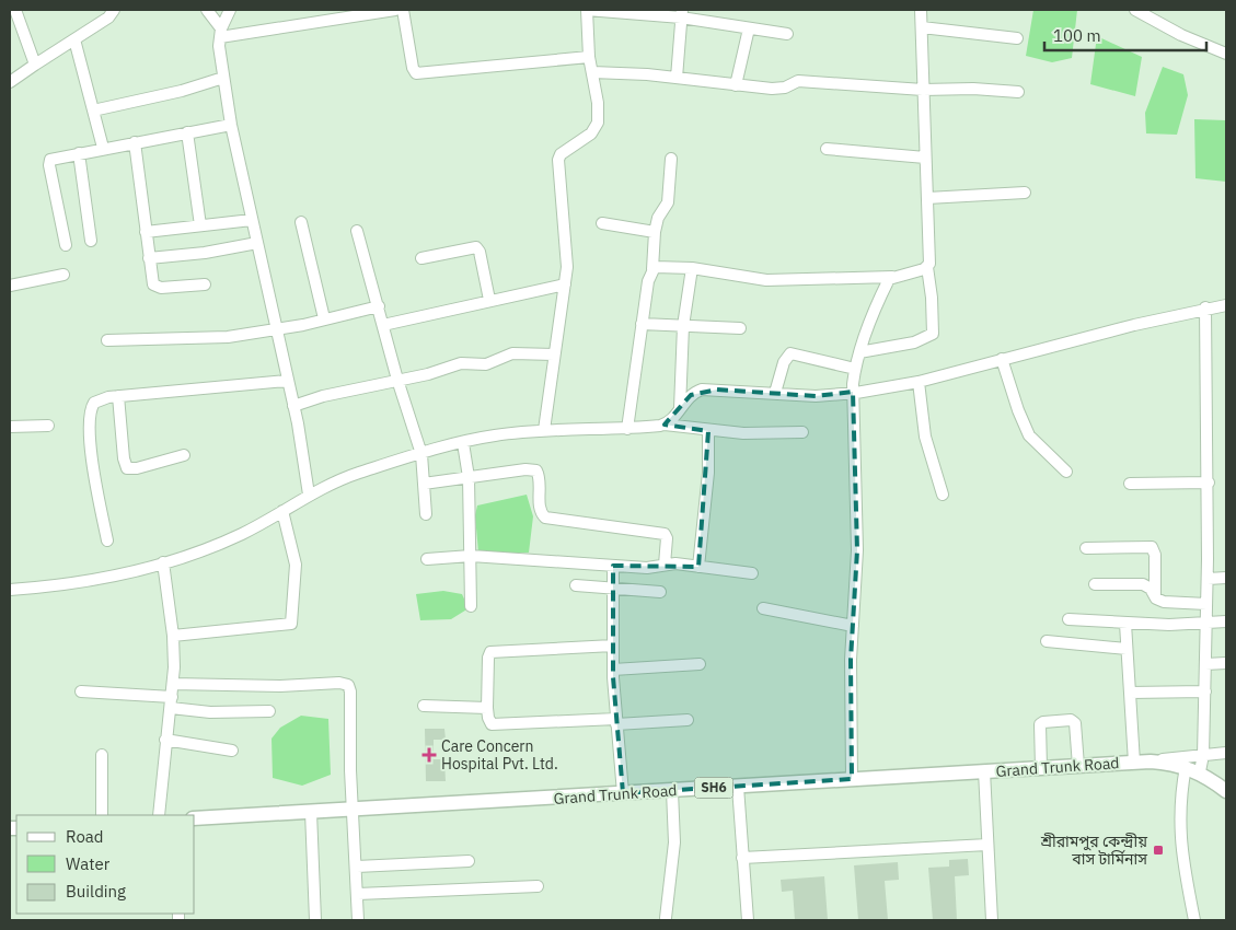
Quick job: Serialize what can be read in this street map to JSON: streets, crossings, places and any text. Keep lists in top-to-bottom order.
{
  "streets": {
    "main road": ["Grand Trunk Road", "SH6"]
  },
  "places": {
    "health": ["Care Concern Hospital Pvt. Ltd."],
    "transit": ["শ্রীরামপুর কেন্দ্রীয় বাস টার্মিনাস"]
  },
  "legend": ["Road", "Water", "Building"],
  "scale_bar": "100 m"
}
